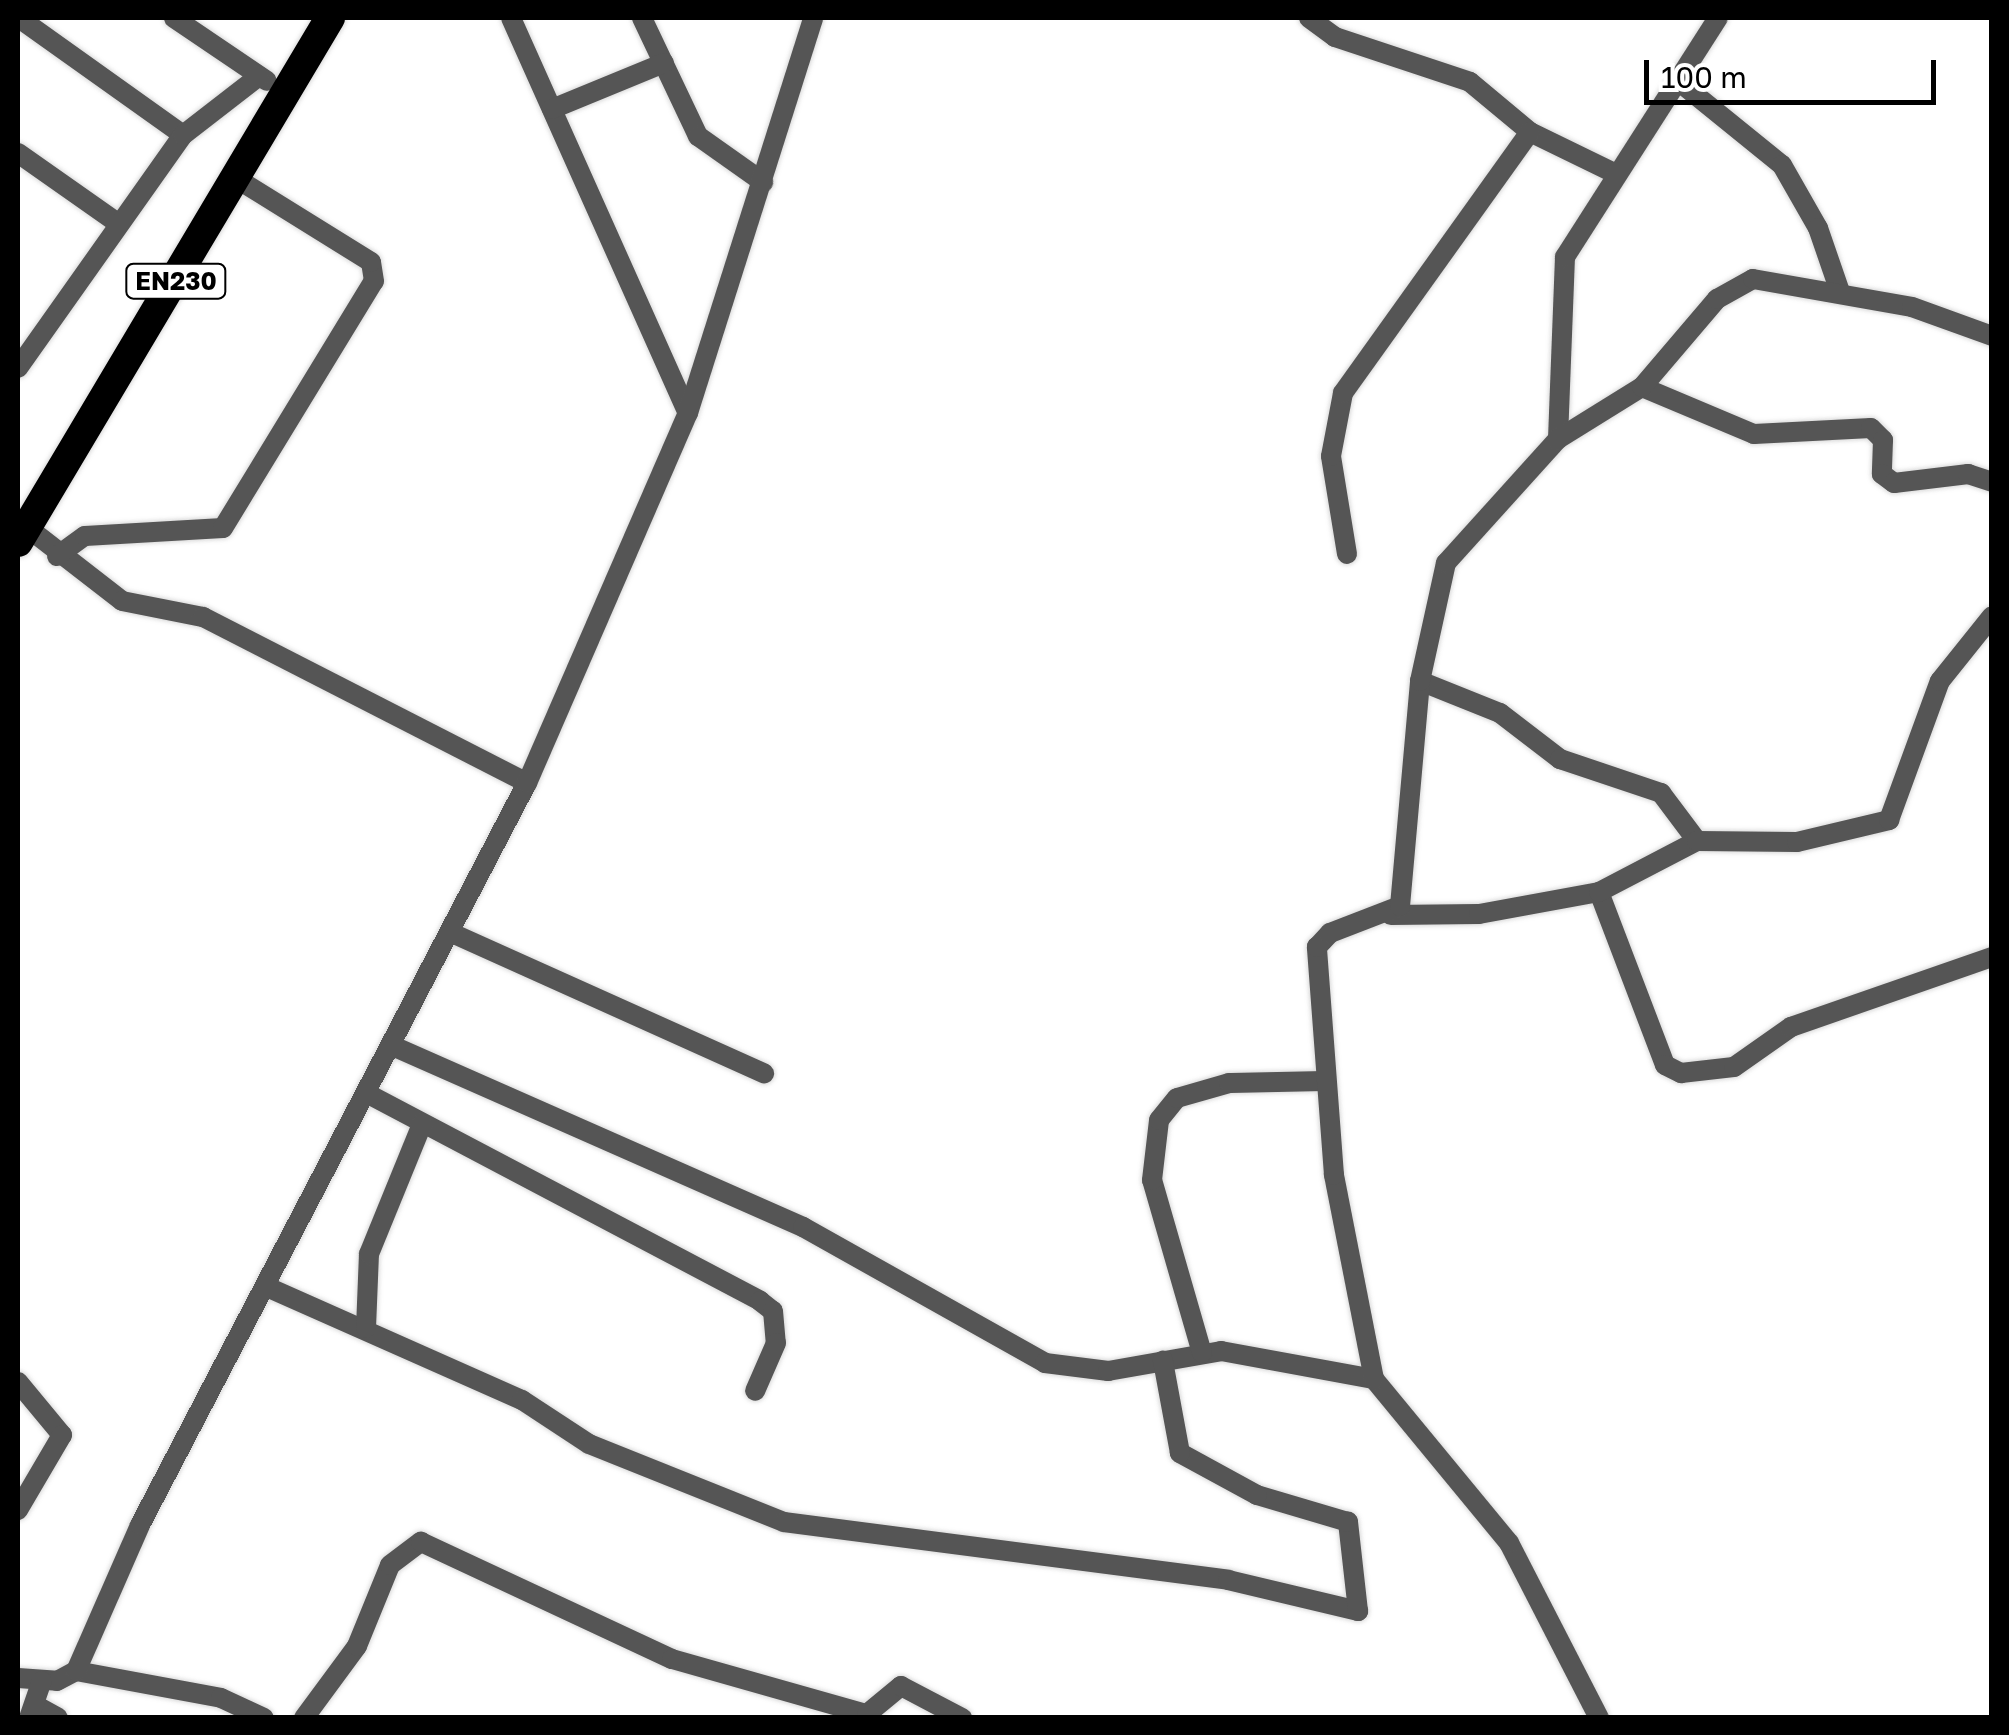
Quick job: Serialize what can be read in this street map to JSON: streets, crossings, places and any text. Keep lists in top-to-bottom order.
{
  "streets": {
    "highway": ["EN230"]
  },
  "scale_bar": "100 m"
}
